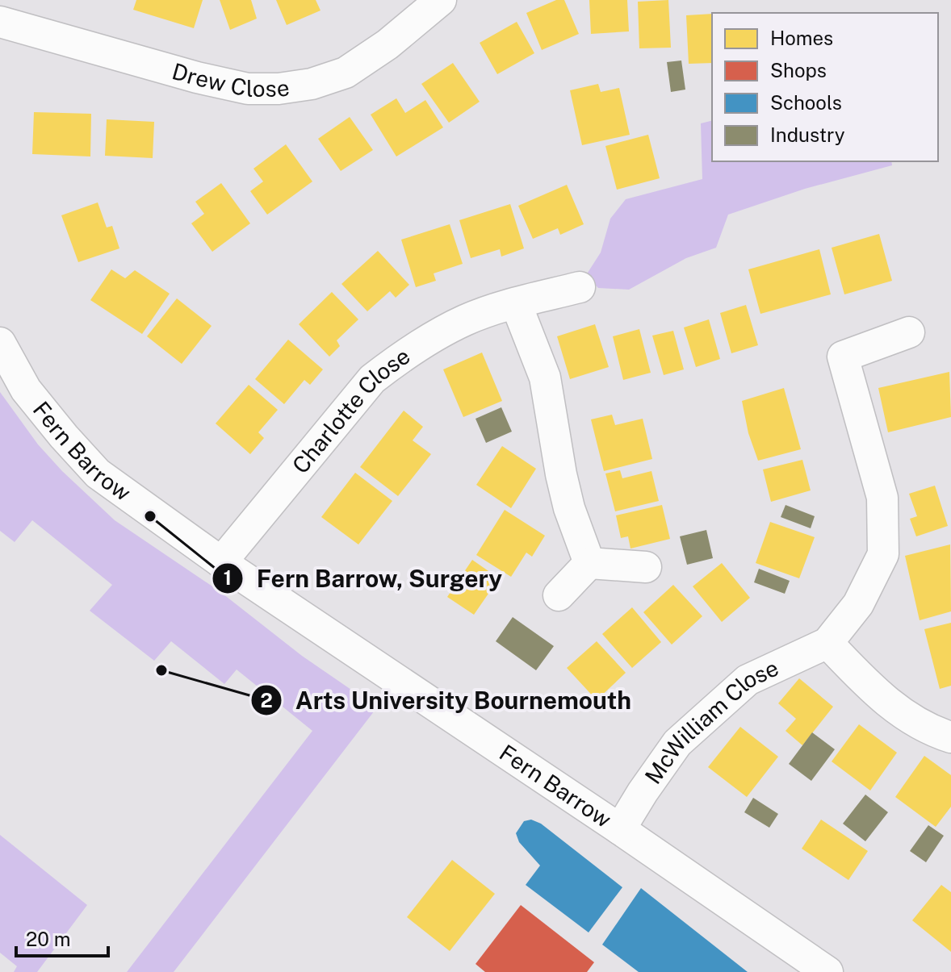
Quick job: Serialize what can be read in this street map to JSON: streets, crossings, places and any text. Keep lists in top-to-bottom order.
{
  "streets": {
    "street": [
      "Drew Close",
      "Charlotte Close",
      "Fern Barrow",
      "McWilliam Close"
    ]
  },
  "crossings": [
    ["Charlotte Close", "Fern Barrow"],
    ["Fern Barrow", "McWilliam Close"]
  ],
  "places": ["Fern Barrow, Surgery", "Arts University Bournemouth"],
  "legend": [
    "Homes",
    "Shops",
    "Schools",
    "Industry"
  ],
  "scale_bar": "20 m"
}
